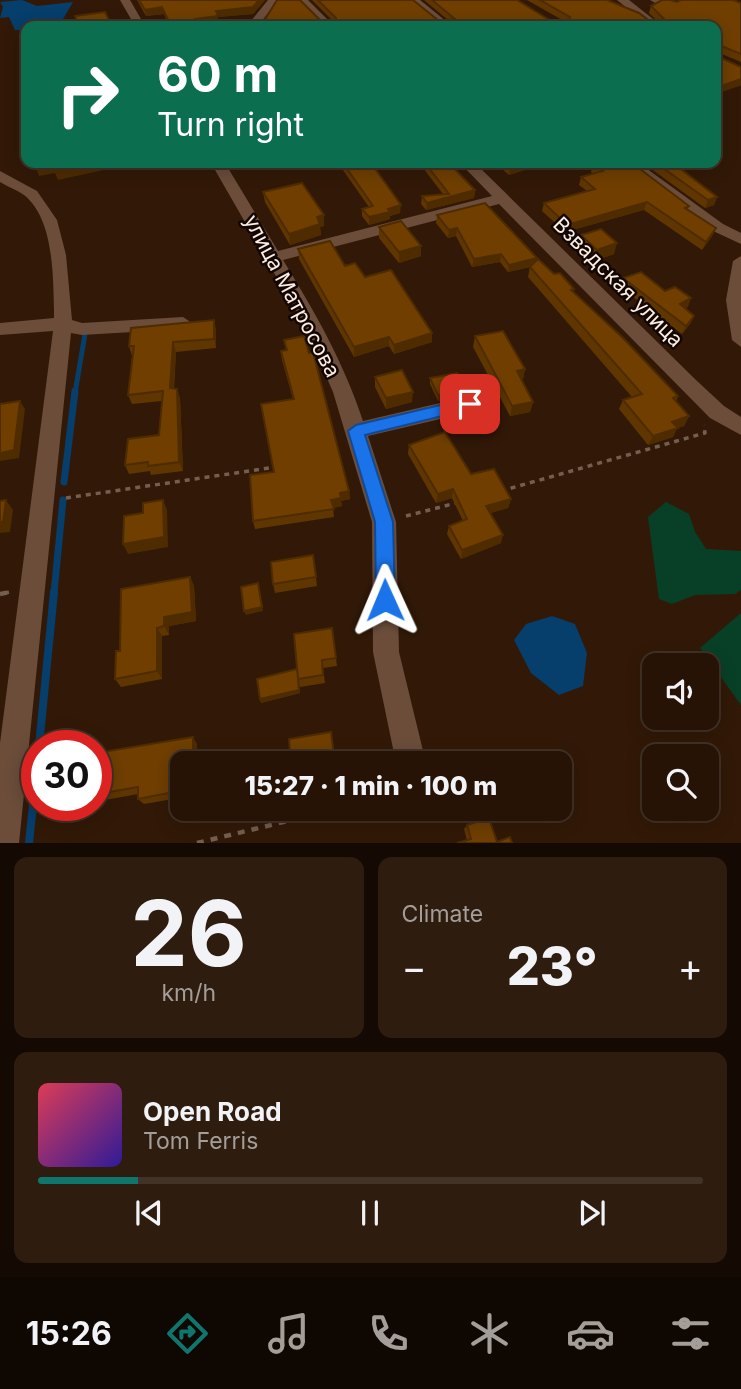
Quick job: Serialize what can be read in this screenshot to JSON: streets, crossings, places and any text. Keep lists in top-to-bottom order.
{
  "streets": {
    "street": ["Взвадская улица", "улица Матросова"]
  },
  "page": {
    "turn": ["60 m", "Turn right"],
    "limit": "30",
    "trip": "15:27 · 1 min · 100 m",
    "tile": [
      ["26", "km/h"],
      "Climate"
    ],
    "heat": ["−", "23°", "+"],
    "song": ["Open Road", "Tom Ferris"],
    "tabs": "15:26"
  }
}
